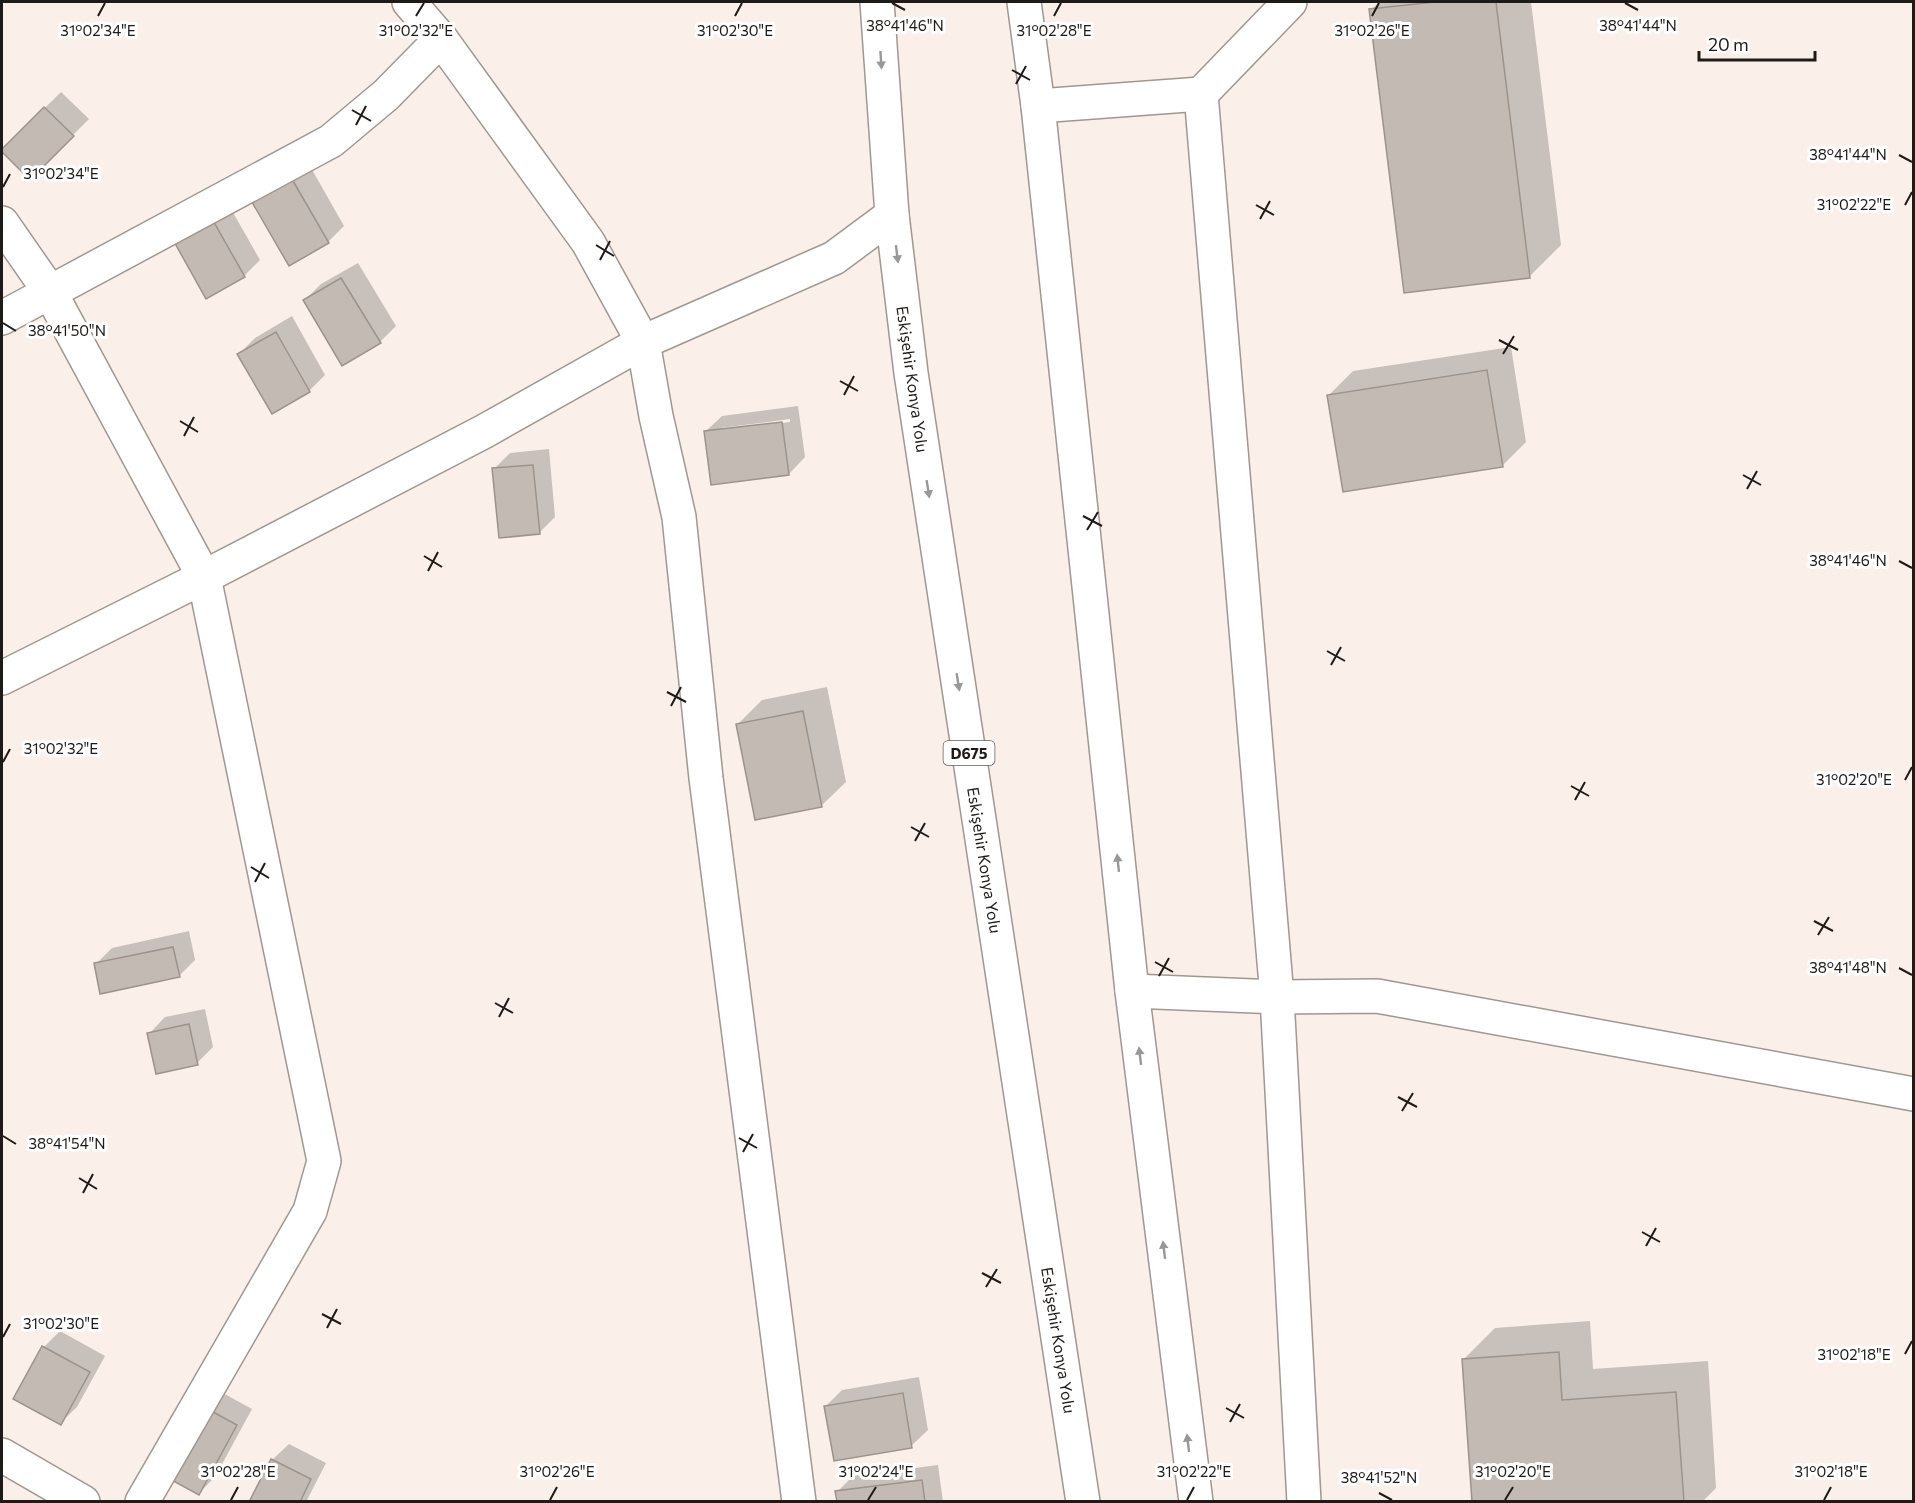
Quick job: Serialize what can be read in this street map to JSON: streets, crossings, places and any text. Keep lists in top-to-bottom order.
{
  "streets": {
    "main road": ["Eskişehir Konya Yolu", "D675"]
  },
  "scale_bar": "20 m",
  "coordinates": [
    "38°41'46\"N",
    "38°41'44\"N",
    "31°02'34\"E",
    "31°02'32\"E",
    "31°02'30\"E",
    "31°02'28\"E",
    "31°02'26\"E",
    "31°02'22\"E",
    "38°41'50\"N",
    "31°02'20\"E",
    "38°41'48\"N",
    "38°41'54\"N",
    "31°02'18\"E",
    "31°02'24\"E",
    "38°41'52\"N"
  ]
}
